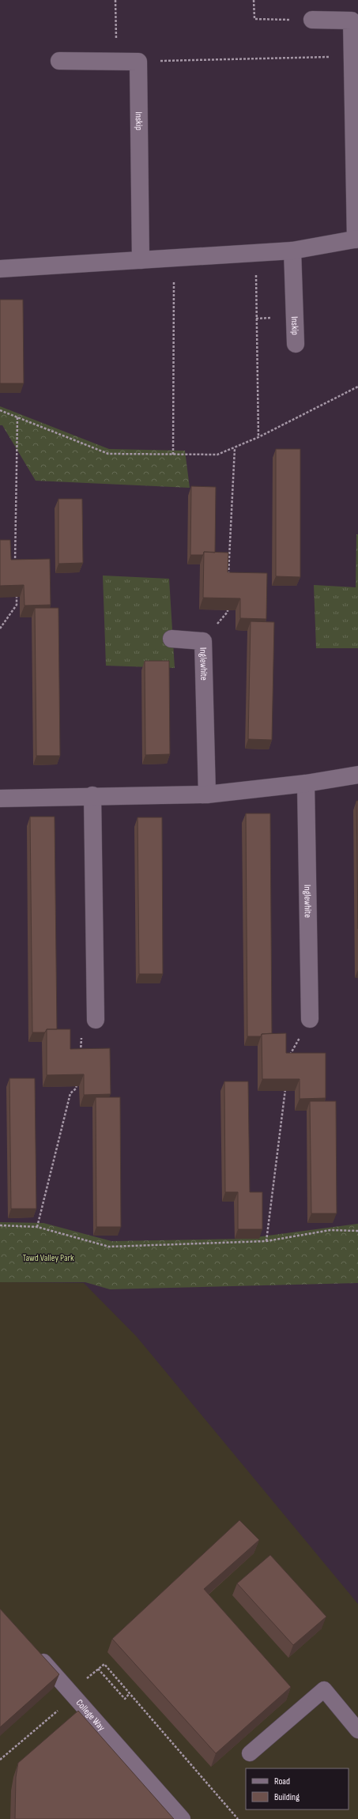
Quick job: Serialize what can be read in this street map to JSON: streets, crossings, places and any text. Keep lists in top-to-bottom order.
{
  "streets": {
    "street": ["Inskip", "Inglewhite"],
    "lane": ["College Way"]
  },
  "parks": ["Tawd Valley Park"],
  "legend": ["Road", "Building"]
}
